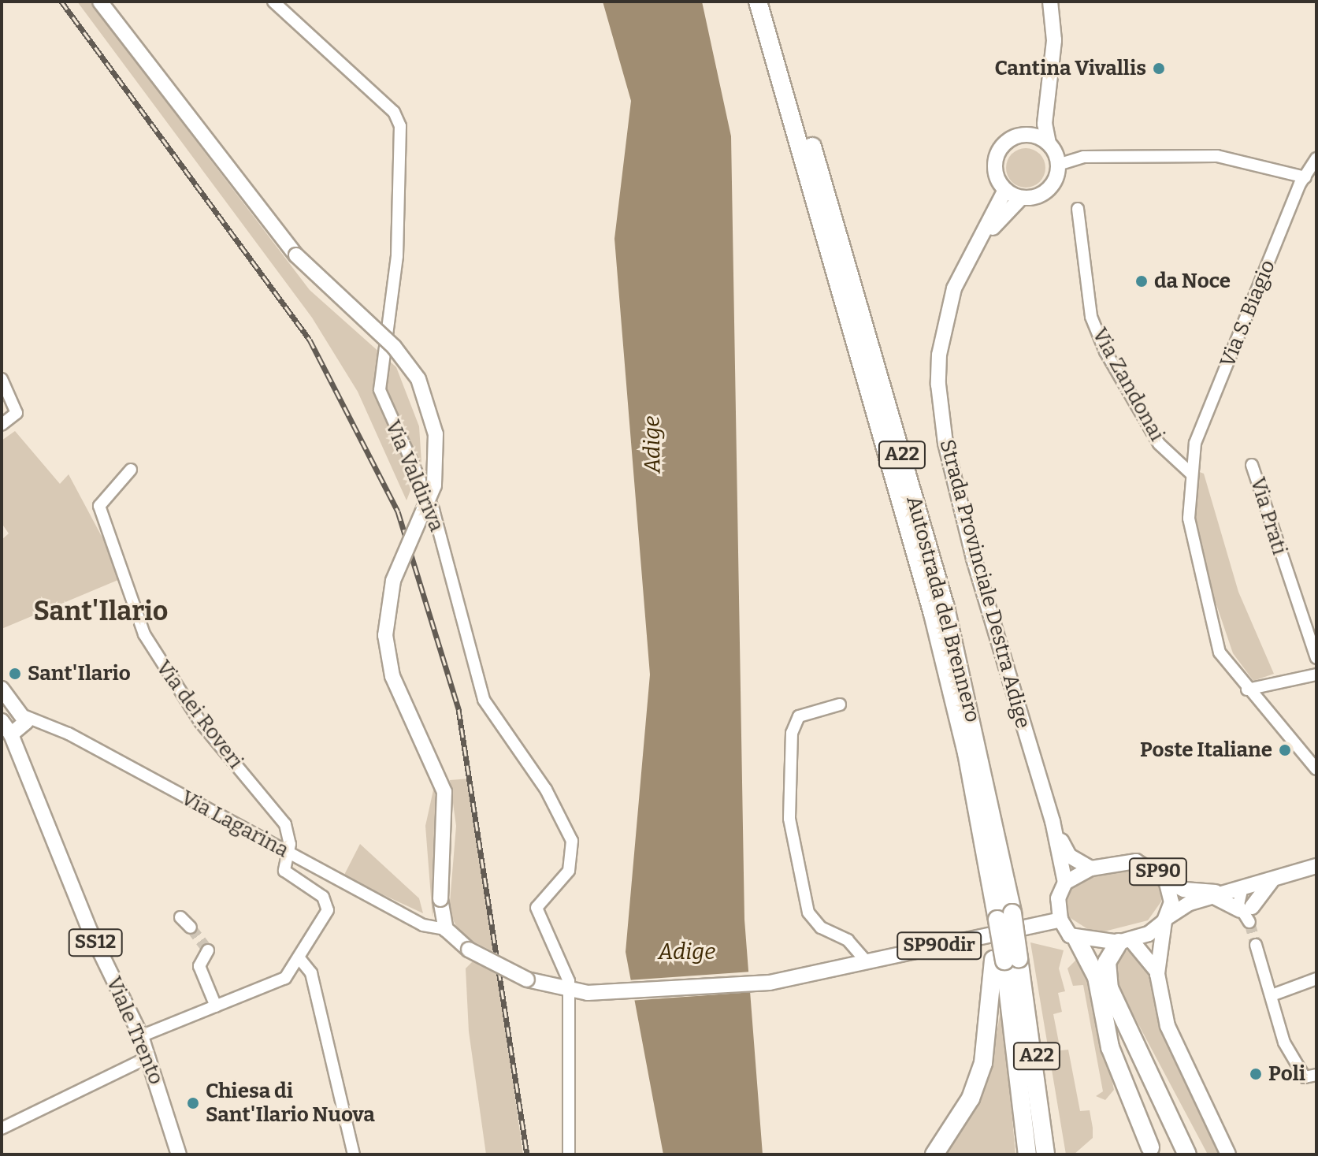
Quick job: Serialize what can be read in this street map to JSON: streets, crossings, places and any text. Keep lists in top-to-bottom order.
{
  "streets": {
    "highway": ["A22", "Autostrada del Brennero"],
    "main road": [
      "Strada Provinciale Destra Adige",
      "SP90",
      "SS12",
      "SP90dir",
      "Viale Trento"
    ],
    "street": [
      "Via S. Biagio",
      "Via Zandonai",
      "Via Valdiriva",
      "Via Prati",
      "Via dei Roveri",
      "Via Lagarina"
    ]
  },
  "crossings": [
    ["Via S. Biagio", "Via Zandonai"],
    ["Via Valdiriva", "SP90dir"],
    ["Strada Provinciale Destra Adige", "SP90"],
    ["Strada Provinciale Destra Adige", "SP90dir"],
    ["Via dei Roveri", "Via Lagarina"],
    ["Via Lagarina", "SP90dir"],
    ["SP90", "SP90dir"]
  ],
  "districts": ["Sant'Ilario"],
  "water": ["Adige"],
  "places": [
    "Cantina Vivallis",
    "da Noce",
    "Sant'Ilario",
    "Poste Italiane",
    "Poli",
    "Chiesa di Sant'Ilario Nuova"
  ]
}
